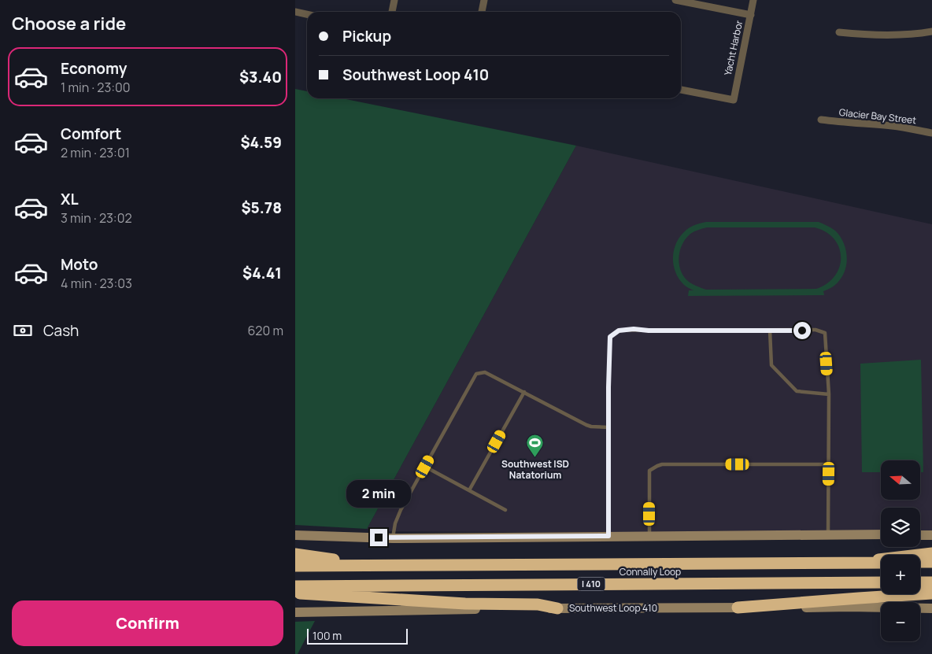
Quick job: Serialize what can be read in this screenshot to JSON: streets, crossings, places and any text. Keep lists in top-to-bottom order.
{
  "streets": {
    "highway": ["Connally Loop", "I 410"],
    "main road": ["Southwest Loop 410"],
    "street": ["Yacht Harbor", "Glacier Bay Street"]
  },
  "places": {
    "sports": ["Southwest ISD Natatorium"]
  },
  "scale_bar": "100 m",
  "north": "left",
  "page": {
    "heading": "Choose a ride",
    "banner": ["Pickup", "Southwest Loop 410"],
    "list": [
      {
        "name": "Economy",
        "note": "1 min · 23:00",
        "value": "$3.40"
      },
      {
        "name": "Comfort",
        "note": "2 min · 23:01",
        "value": "$4.59"
      },
      {
        "name": "XL",
        "note": "3 min · 23:02",
        "value": "$5.78"
      },
      {
        "name": "Moto",
        "note": "4 min · 23:03",
        "value": "$4.41"
      }
    ],
    "pay": ["Cash", "620 m"],
    "map_buttons": ["+", "−"],
    "bubble": "2 min",
    "buttons": "Confirm",
    "scale": "100 m"
  }
}
